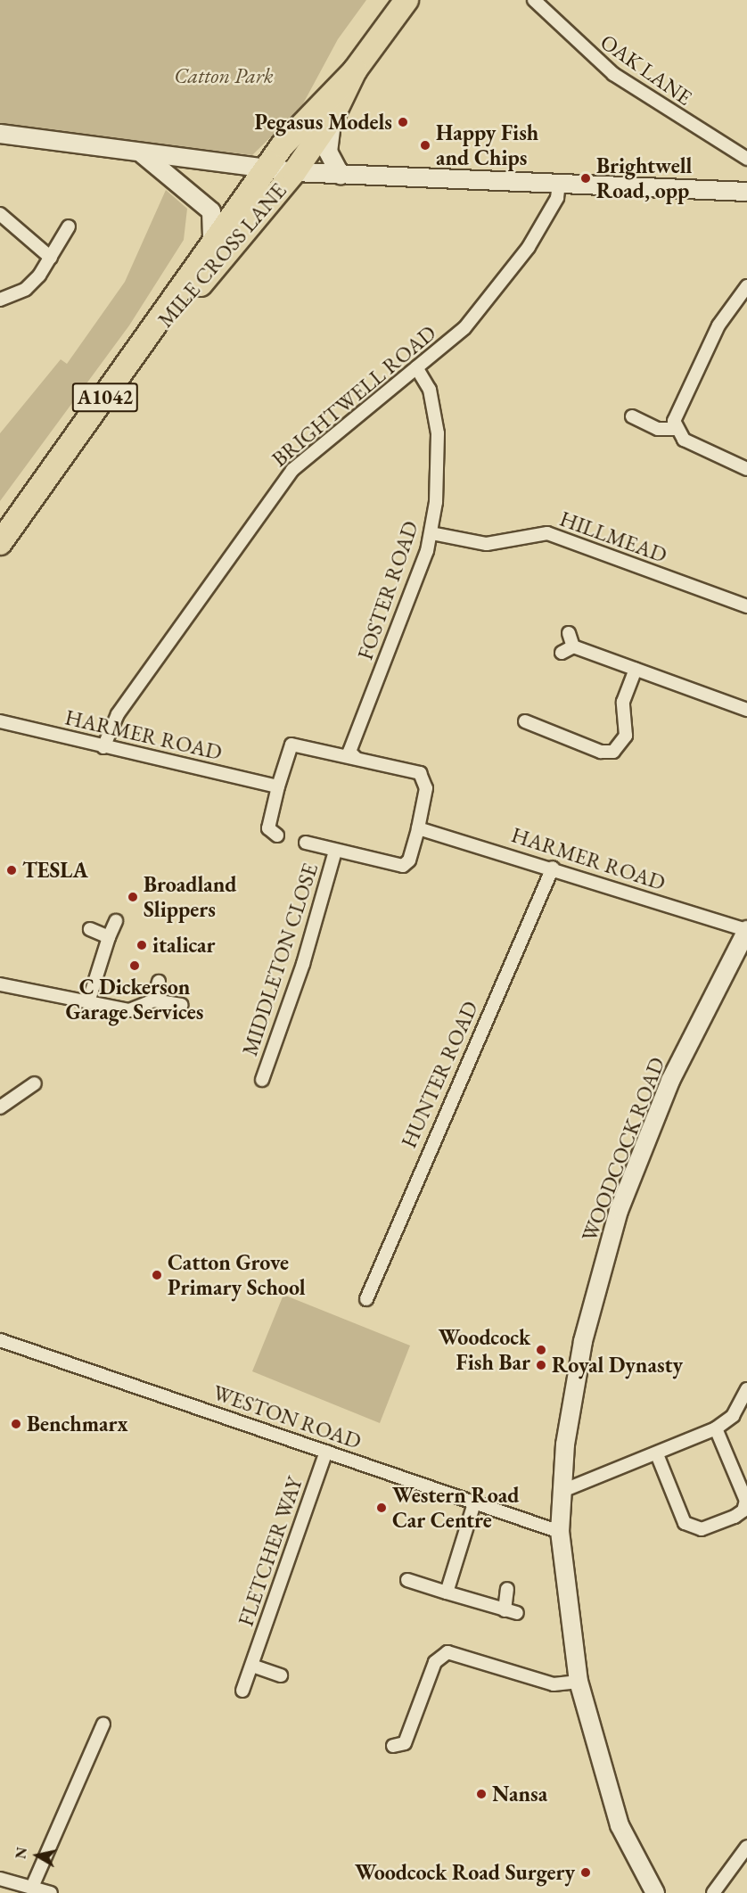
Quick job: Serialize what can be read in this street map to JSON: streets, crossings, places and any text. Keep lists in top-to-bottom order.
{
  "streets": {
    "highway": ["MILE CROSS LANE", "A1042"],
    "street": [
      "OAK LANE",
      "BRIGHTWELL ROAD",
      "HILLMEAD",
      "FOSTER ROAD",
      "HARMER ROAD",
      "MIDDLETON CLOSE",
      "HUNTER ROAD",
      "WOODCOCK ROAD",
      "WESTON ROAD",
      "FLETCHER WAY"
    ]
  },
  "crossings": [
    ["MILE CROSS LANE", "A1042"],
    ["BRIGHTWELL ROAD", "FOSTER ROAD"],
    ["BRIGHTWELL ROAD", "HARMER ROAD"],
    ["HILLMEAD", "FOSTER ROAD"],
    ["HARMER ROAD", "HUNTER ROAD"],
    ["HARMER ROAD", "WOODCOCK ROAD"],
    ["WOODCOCK ROAD", "WESTON ROAD"],
    ["WESTON ROAD", "FLETCHER WAY"]
  ],
  "parks": ["Catton Park"],
  "places": [
    "Pegasus Models",
    "Happy Fish and Chips",
    "Brightwell Road, opp",
    "TESLA",
    "Broadland Slippers",
    "italicar",
    "C Dickerson Garage Services",
    "Catton Grove Primary School",
    "Woodcock Fish Bar",
    "Royal Dynasty",
    "Benchmarx",
    "Western Road Car Centre",
    "Nansa",
    "Woodcock Road Surgery"
  ],
  "north": "left"
}
